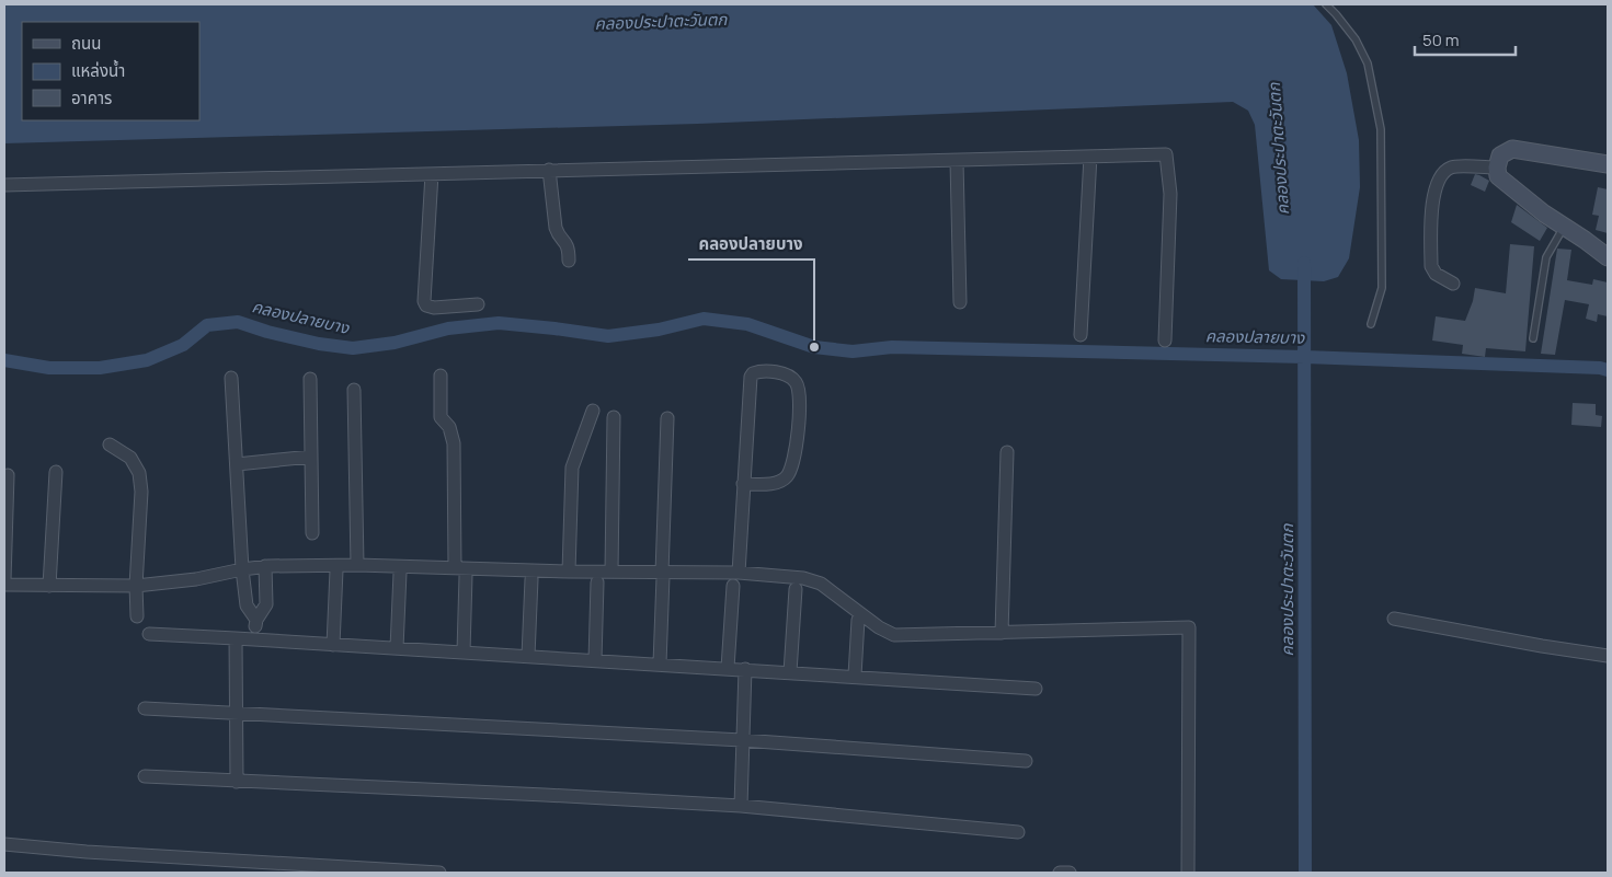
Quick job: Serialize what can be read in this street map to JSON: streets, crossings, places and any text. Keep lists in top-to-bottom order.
{
  "water": ["คลองประปาตะวันตก", "คลองปลายบาง"],
  "places": ["คลองปลายบาง"],
  "legend": ["ถนน", "แหล่งน้ำ", "อาคาร"],
  "scale_bar": "50 m"
}
